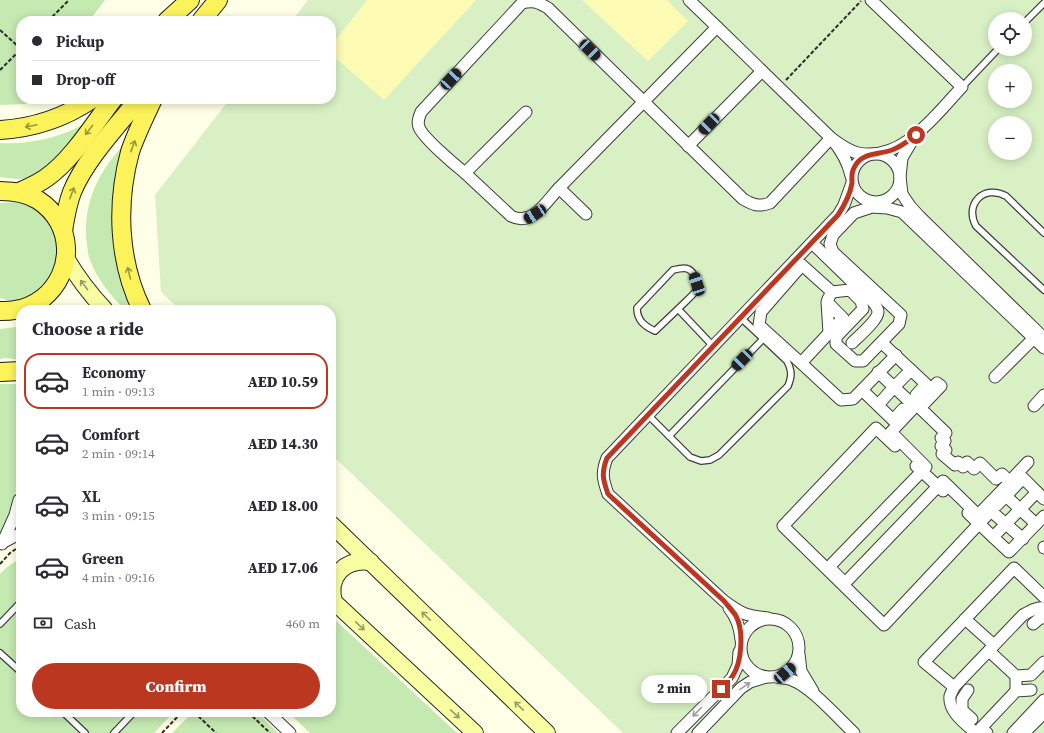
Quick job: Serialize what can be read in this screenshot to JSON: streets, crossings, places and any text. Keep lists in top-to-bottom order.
{
  "page": {
    "map_buttons": ["+", "−"],
    "banner": ["Pickup", "Drop-off"],
    "heading": "Choose a ride",
    "list": [
      {
        "name": "Economy",
        "note": "1 min · 09:13",
        "value": "AED 10.59"
      },
      {
        "name": "Comfort",
        "note": "2 min · 09:14",
        "value": "AED 14.30"
      },
      {
        "name": "XL",
        "note": "3 min · 09:15",
        "value": "AED 18.00"
      },
      {
        "name": "Green",
        "note": "4 min · 09:16",
        "value": "AED 17.06"
      }
    ],
    "pay": ["Cash", "460 m"],
    "buttons": "Confirm",
    "bubble": "2 min"
  }
}
